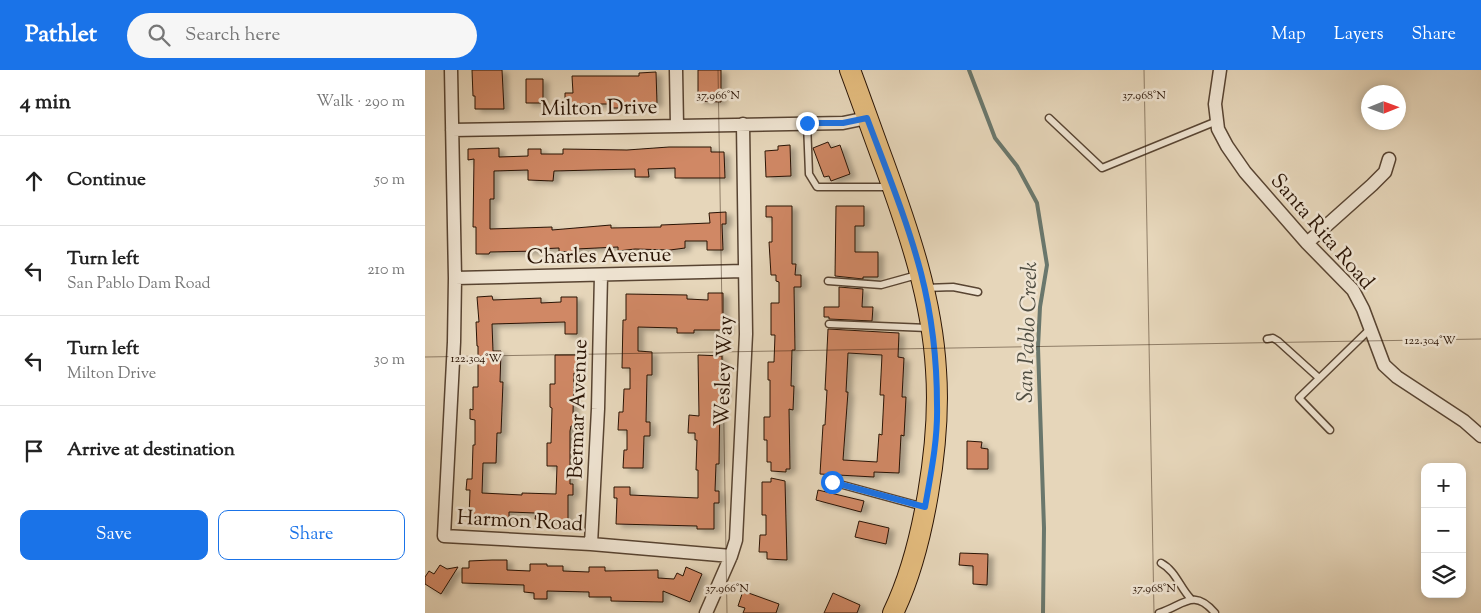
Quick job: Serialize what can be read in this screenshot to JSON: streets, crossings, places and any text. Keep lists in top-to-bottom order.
{
  "streets": {
    "street": [
      "Milton Drive",
      "Santa Rita Road",
      "Charles Avenue",
      "Wesley Way",
      "Bermar Avenue",
      "Harmon Road"
    ]
  },
  "crossings": [
    ["Milton Drive", "Wesley Way"],
    ["Milton Drive", "Harmon Road"],
    ["Charles Avenue", "Wesley Way"],
    ["Charles Avenue", "Bermar Avenue"],
    ["Charles Avenue", "Harmon Road"],
    ["Wesley Way", "Harmon Road"],
    ["Bermar Avenue", "Harmon Road"]
  ],
  "water": ["San Pablo Creek"],
  "north": "right",
  "page": {
    "header": "Pathlet",
    "search": "Search here",
    "nav": ["Map", "Layers", "Share"],
    "heading": ["4 min", "Walk · 290 m"],
    "list": [
      ["Continue", "50 m"],
      ["Turn left", "San Pablo Dam Road", "210 m"],
      ["Turn left", "Milton Drive", "30 m"],
      "Arrive at destination"
    ],
    "map_buttons": ["+", "−"],
    "buttons": ["Save", "Share"]
  },
  "coordinates": ["37.966°N", "37.968°N", "122.304°W"]
}
